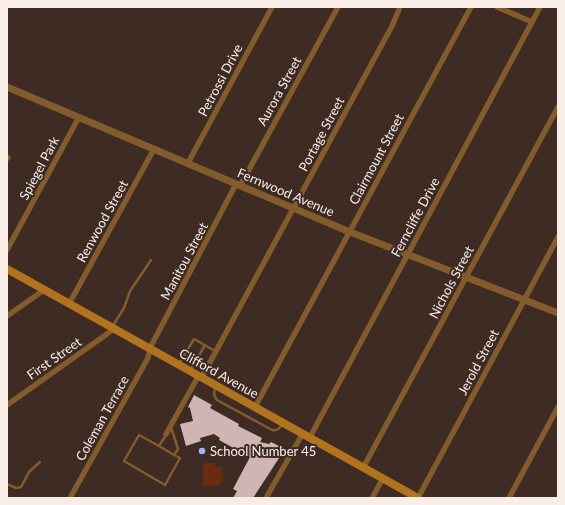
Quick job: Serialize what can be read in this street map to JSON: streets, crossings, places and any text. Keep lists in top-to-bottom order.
{
  "streets": {
    "main road": ["Clifford Avenue"],
    "street": [
      "Petrossi Drive",
      "Aurora Street",
      "Portage Street",
      "Clairmount Street",
      "Spiegel Park",
      "Fernwood Avenue",
      "Ferncliffe Drive",
      "Renwood Street",
      "Manitou Street",
      "Nichols Street",
      "First Street",
      "Jerold Street",
      "Coleman Terrace"
    ]
  },
  "crossings": [
    ["Petrossi Drive", "Fernwood Avenue"],
    ["Aurora Street", "Fernwood Avenue"],
    ["Aurora Street", "Manitou Street"],
    ["Portage Street", "Fernwood Avenue"],
    ["Portage Street", "Clifford Avenue"],
    ["Clairmount Street", "Fernwood Avenue"],
    ["Clairmount Street", "Clifford Avenue"],
    ["Spiegel Park", "Fernwood Avenue"],
    ["Fernwood Avenue", "Ferncliffe Drive"],
    ["Fernwood Avenue", "Renwood Street"],
    ["Fernwood Avenue", "Manitou Street"],
    ["Fernwood Avenue", "Nichols Street"],
    ["Fernwood Avenue", "Jerold Street"],
    ["Ferncliffe Drive", "Clifford Avenue"],
    ["Renwood Street", "Clifford Avenue"],
    ["Manitou Street", "Clifford Avenue"],
    ["Manitou Street", "Coleman Terrace"],
    ["Nichols Street", "Clifford Avenue"],
    ["First Street", "Clifford Avenue"],
    ["Jerold Street", "Clifford Avenue"],
    ["Clifford Avenue", "Coleman Terrace"]
  ],
  "places": ["School Number 45"]
}
